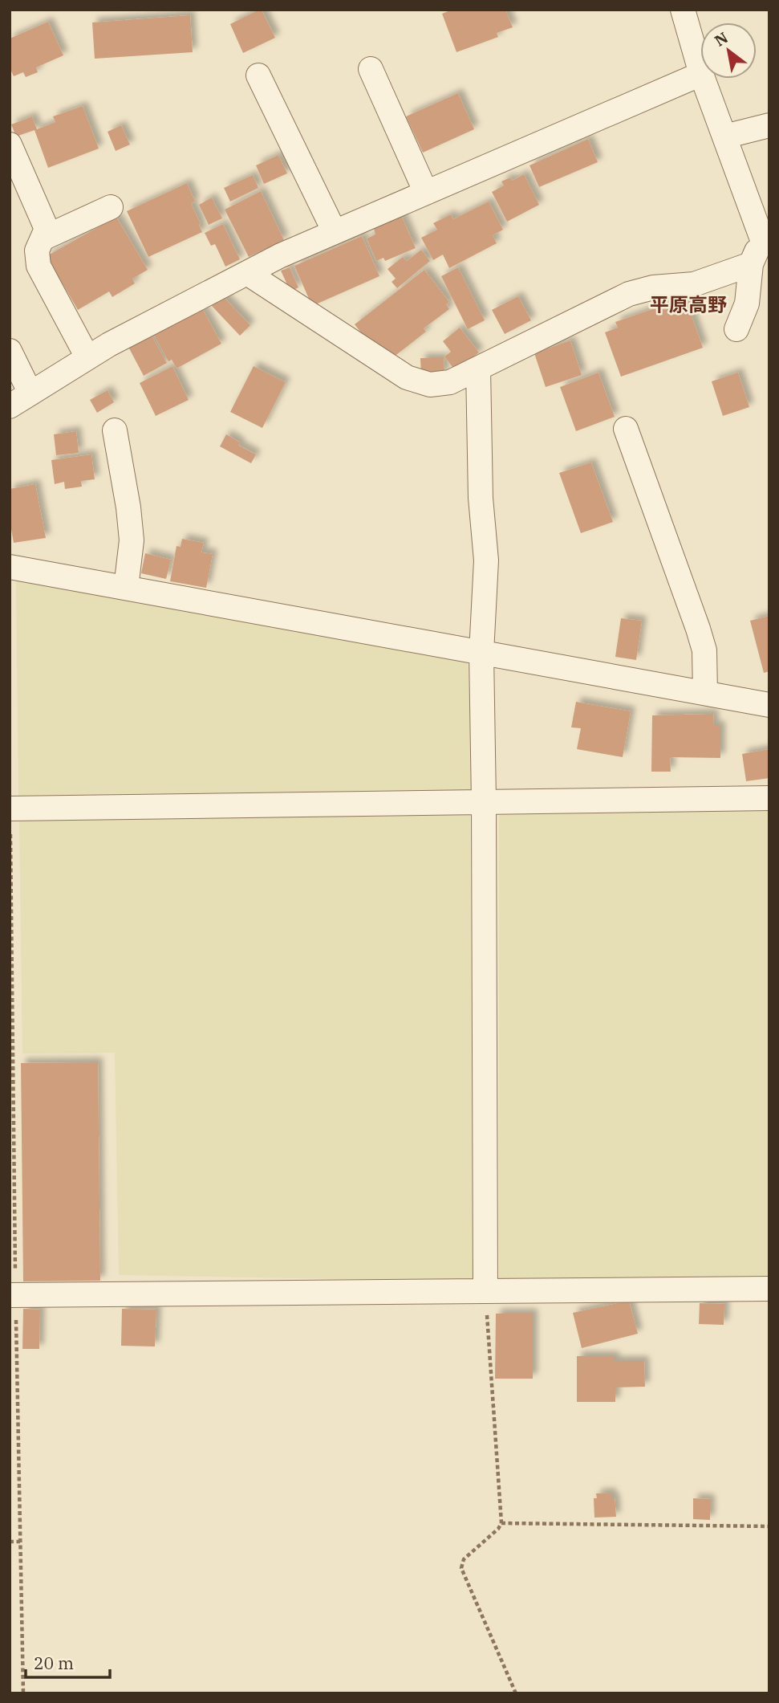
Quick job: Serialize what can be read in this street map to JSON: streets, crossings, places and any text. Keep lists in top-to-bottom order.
{
  "districts": ["平原高野"],
  "scale_bar": "20 m",
  "north": "top left"
}
